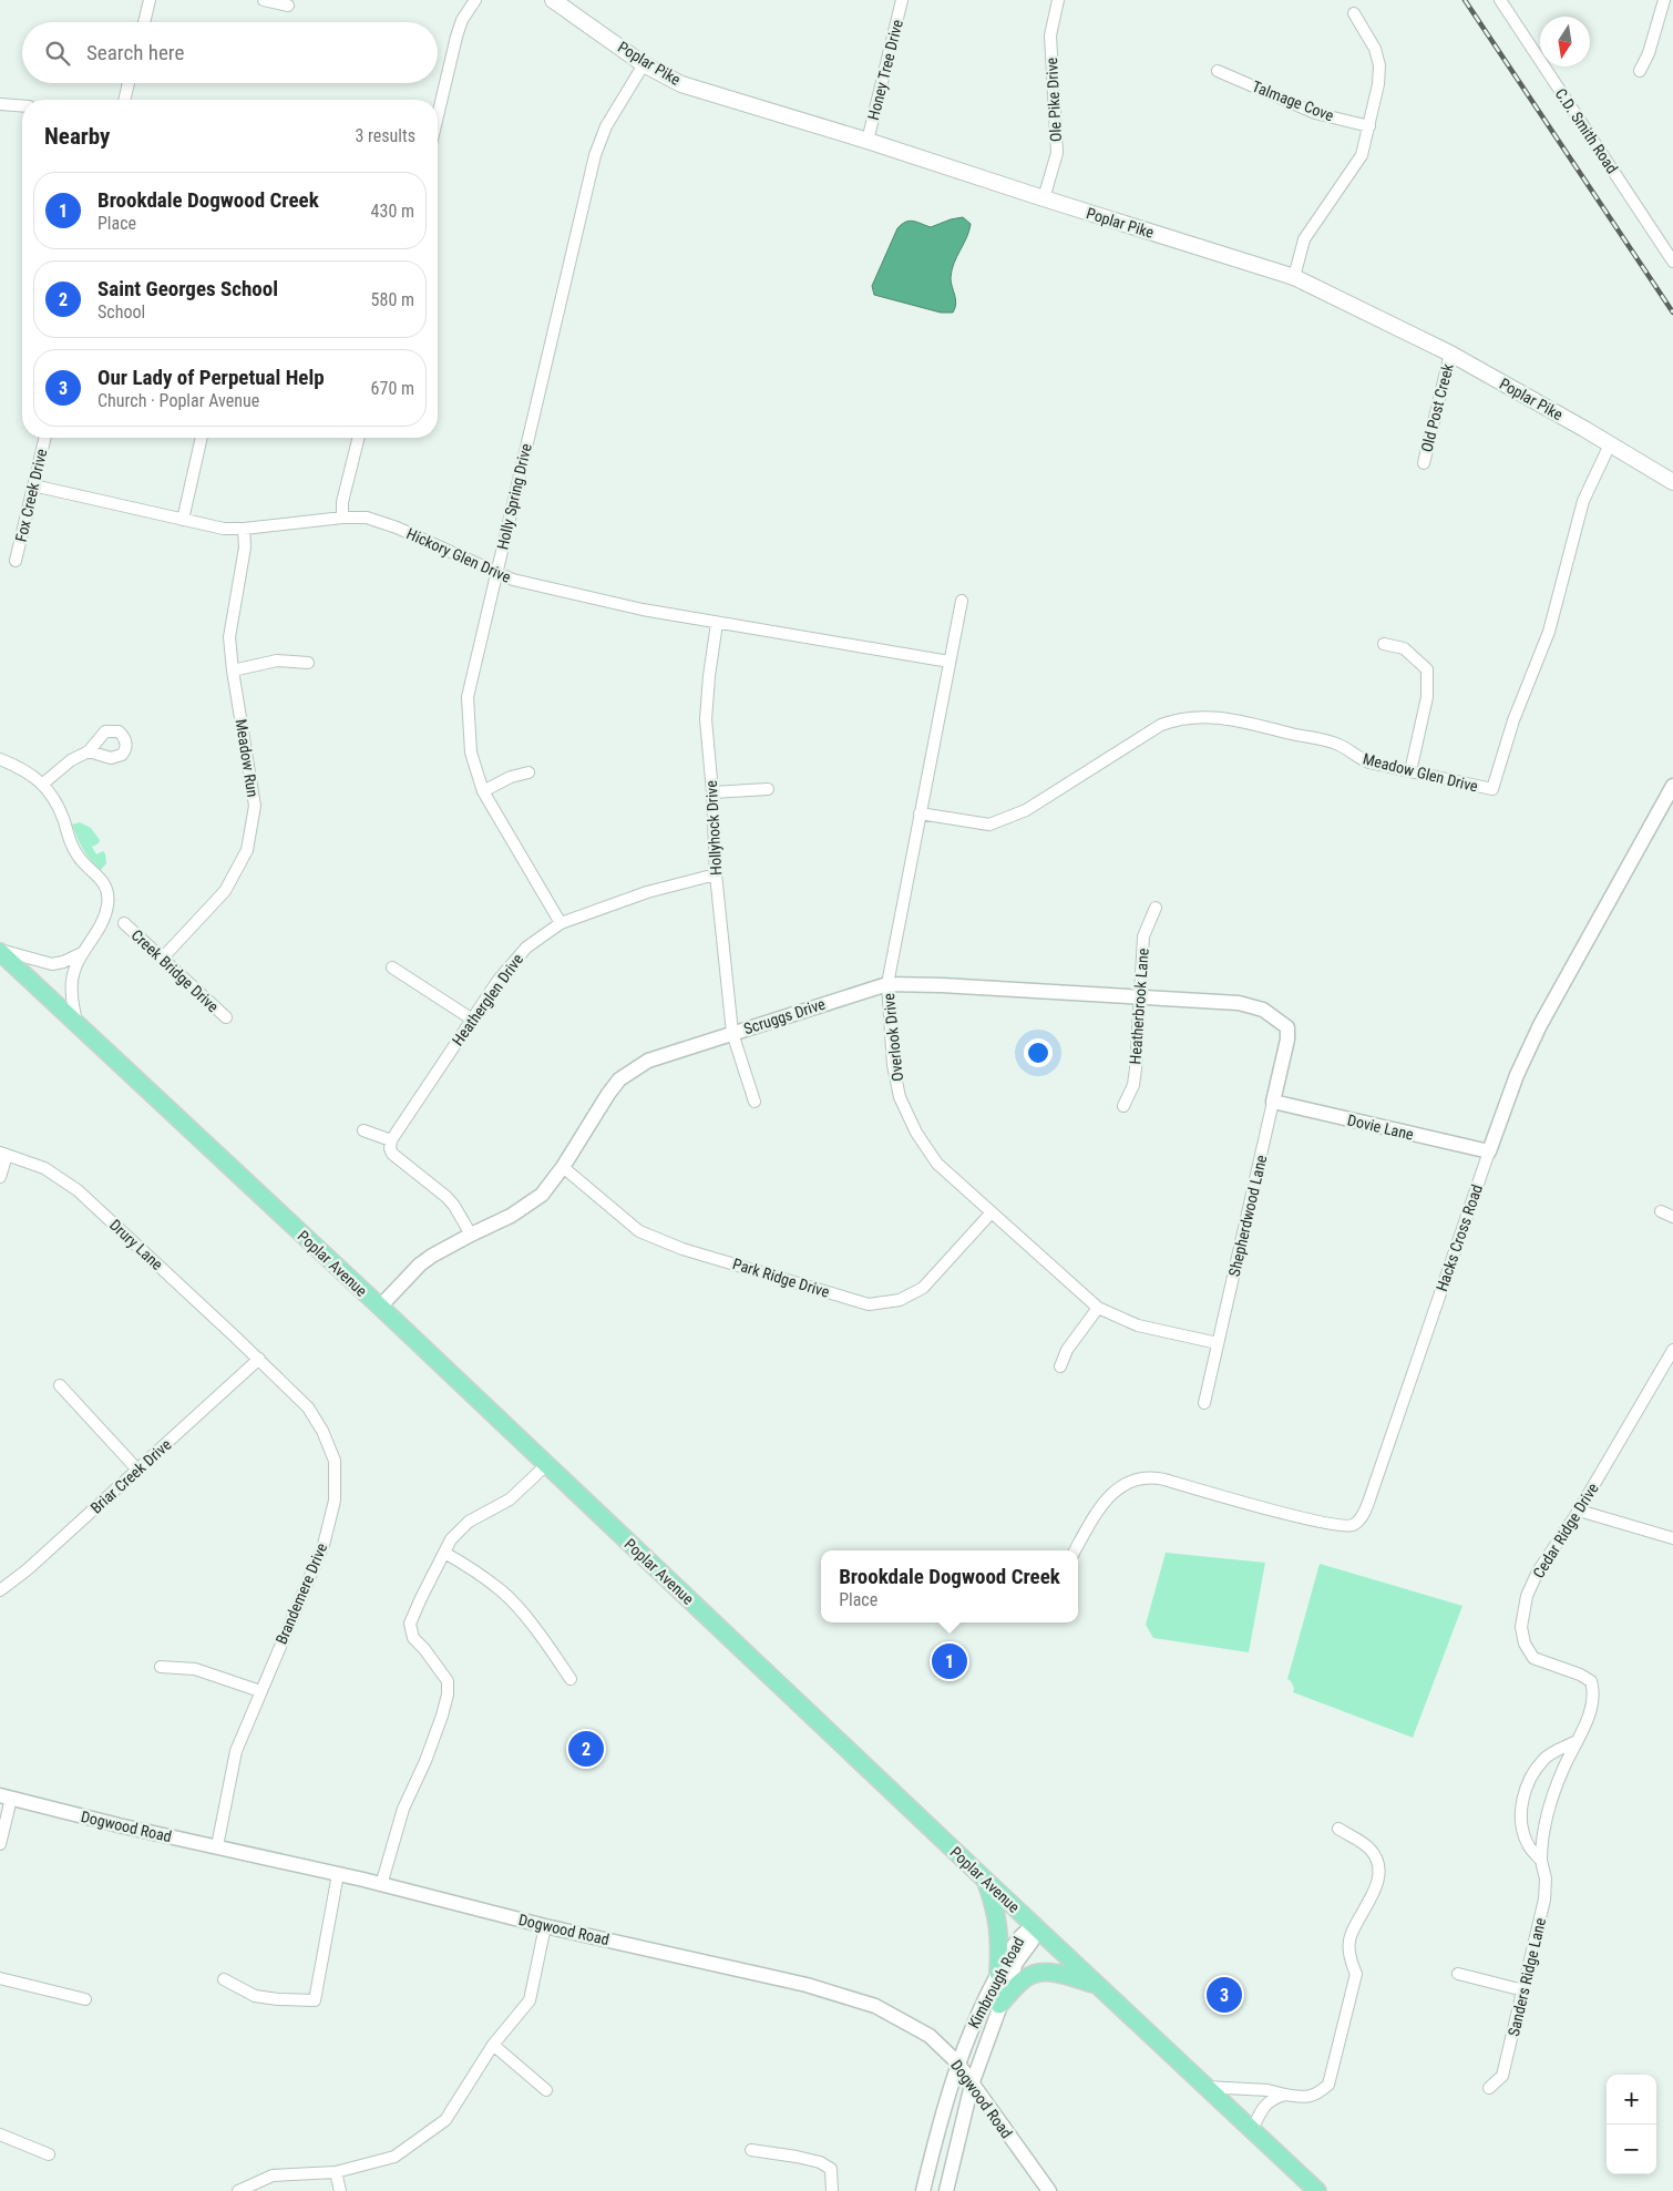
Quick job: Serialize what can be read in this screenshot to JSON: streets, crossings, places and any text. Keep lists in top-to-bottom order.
{
  "streets": {
    "main road": ["Poplar Pike", "Poplar Avenue"],
    "street": [
      "Honey Tree Drive",
      "Ole Pike Drive",
      "Talmage Cove",
      "C.D. Smith Road",
      "Old Post Creek",
      "Fox Creek Drive",
      "Holly Spring Drive",
      "Hickory Glen Drive",
      "Meadow Run",
      "Meadow Glen Drive",
      "Hollyhock Drive",
      "Creek Bridge Drive",
      "Heatherglen Drive",
      "Heatherbrook Lane",
      "Scruggs Drive",
      "Overlook Drive",
      "Dovie Lane",
      "Shepherdwood Lane",
      "Hacks Cross Road",
      "Drury Lane",
      "Park Ridge Drive",
      "Briar Creek Drive",
      "Cedar Ridge Drive",
      "Brandemere Drive",
      "Dogwood Road",
      "Sanders Ridge Lane",
      "Kimbrough Road"
    ]
  },
  "crossings": [
    ["Poplar Pike", "Honey Tree Drive"],
    ["Poplar Pike", "Ole Pike Drive"],
    ["Poplar Pike", "Old Post Creek"],
    ["Poplar Pike", "Holly Spring Drive"],
    ["Poplar Pike", "Meadow Glen Drive"],
    ["Fox Creek Drive", "Hickory Glen Drive"],
    ["Holly Spring Drive", "Hickory Glen Drive"],
    ["Holly Spring Drive", "Heatherglen Drive"],
    ["Hickory Glen Drive", "Meadow Run"],
    ["Hickory Glen Drive", "Hollyhock Drive"],
    ["Hickory Glen Drive", "Overlook Drive"],
    ["Meadow Run", "Creek Bridge Drive"],
    ["Meadow Glen Drive", "Overlook Drive"],
    ["Hollyhock Drive", "Heatherglen Drive"],
    ["Hollyhock Drive", "Scruggs Drive"],
    ["Heatherbrook Lane", "Scruggs Drive"],
    ["Scruggs Drive", "Overlook Drive"],
    ["Scruggs Drive", "Shepherdwood Lane"],
    ["Scruggs Drive", "Poplar Avenue"],
    ["Scruggs Drive", "Park Ridge Drive"],
    ["Overlook Drive", "Shepherdwood Lane"],
    ["Overlook Drive", "Park Ridge Drive"],
    ["Dovie Lane", "Shepherdwood Lane"],
    ["Dovie Lane", "Hacks Cross Road"],
    ["Drury Lane", "Briar Creek Drive"],
    ["Drury Lane", "Brandemere Drive"],
    ["Poplar Avenue", "Kimbrough Road"],
    ["Briar Creek Drive", "Brandemere Drive"],
    ["Cedar Ridge Drive", "Sanders Ridge Lane"],
    ["Brandemere Drive", "Dogwood Road"],
    ["Dogwood Road", "Kimbrough Road"]
  ],
  "north": "bottom",
  "page": {
    "search": "Search here",
    "heading": ["Nearby", "3 results"],
    "list": [
      {
        "mark": "1",
        "name": "Brookdale Dogwood Creek",
        "note": "Place",
        "value": "430 m"
      },
      {
        "mark": "2",
        "name": "Saint Georges School",
        "note": "School",
        "value": "580 m"
      },
      {
        "mark": "3",
        "name": "Our Lady of Perpetual Help",
        "note": "Church · Poplar Avenue",
        "value": "670 m"
      }
    ],
    "popup": ["Brookdale Dogwood Creek", "Place"],
    "pins": ["1", "2", "3"],
    "map_buttons": ["+", "−"]
  }
}
